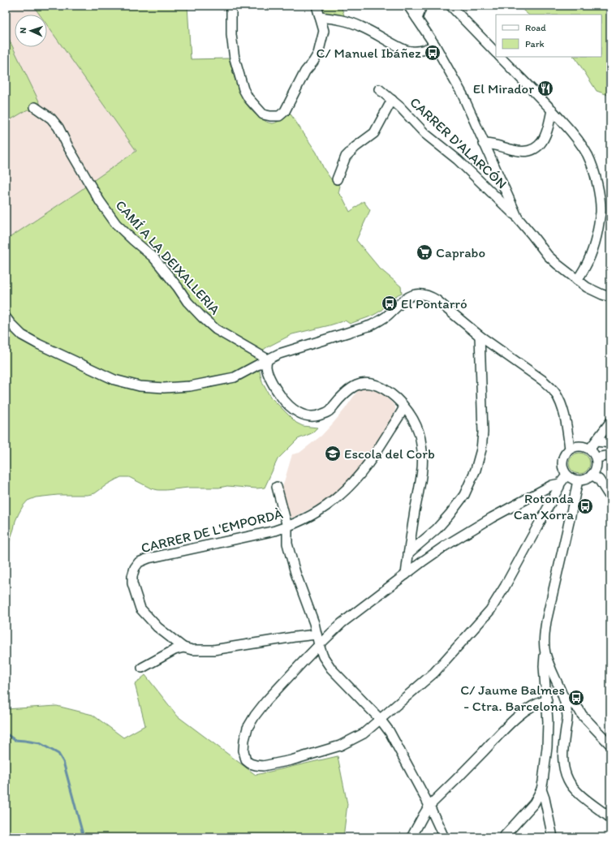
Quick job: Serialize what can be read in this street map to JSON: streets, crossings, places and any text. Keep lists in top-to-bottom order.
{
  "streets": {
    "street": ["CARRER D'ALARCÓN", "CAMÍ A LA DEIXALLERIA", "CARRER DE L'EMPORDÀ"]
  },
  "places": {
    "bus stop": [
      "C/ Manuel Ibáñez",
      "El Pontarró",
      "Rotonda Can Xorra",
      "C/ Jaume Balmes - Ctra. Barcelona"
    ],
    "restaurant": ["El Mirador"],
    "supermarket": ["Caprabo"],
    "school or university": ["Escola del Corb"]
  },
  "legend": ["Road", "Park"],
  "north": "left"
}
